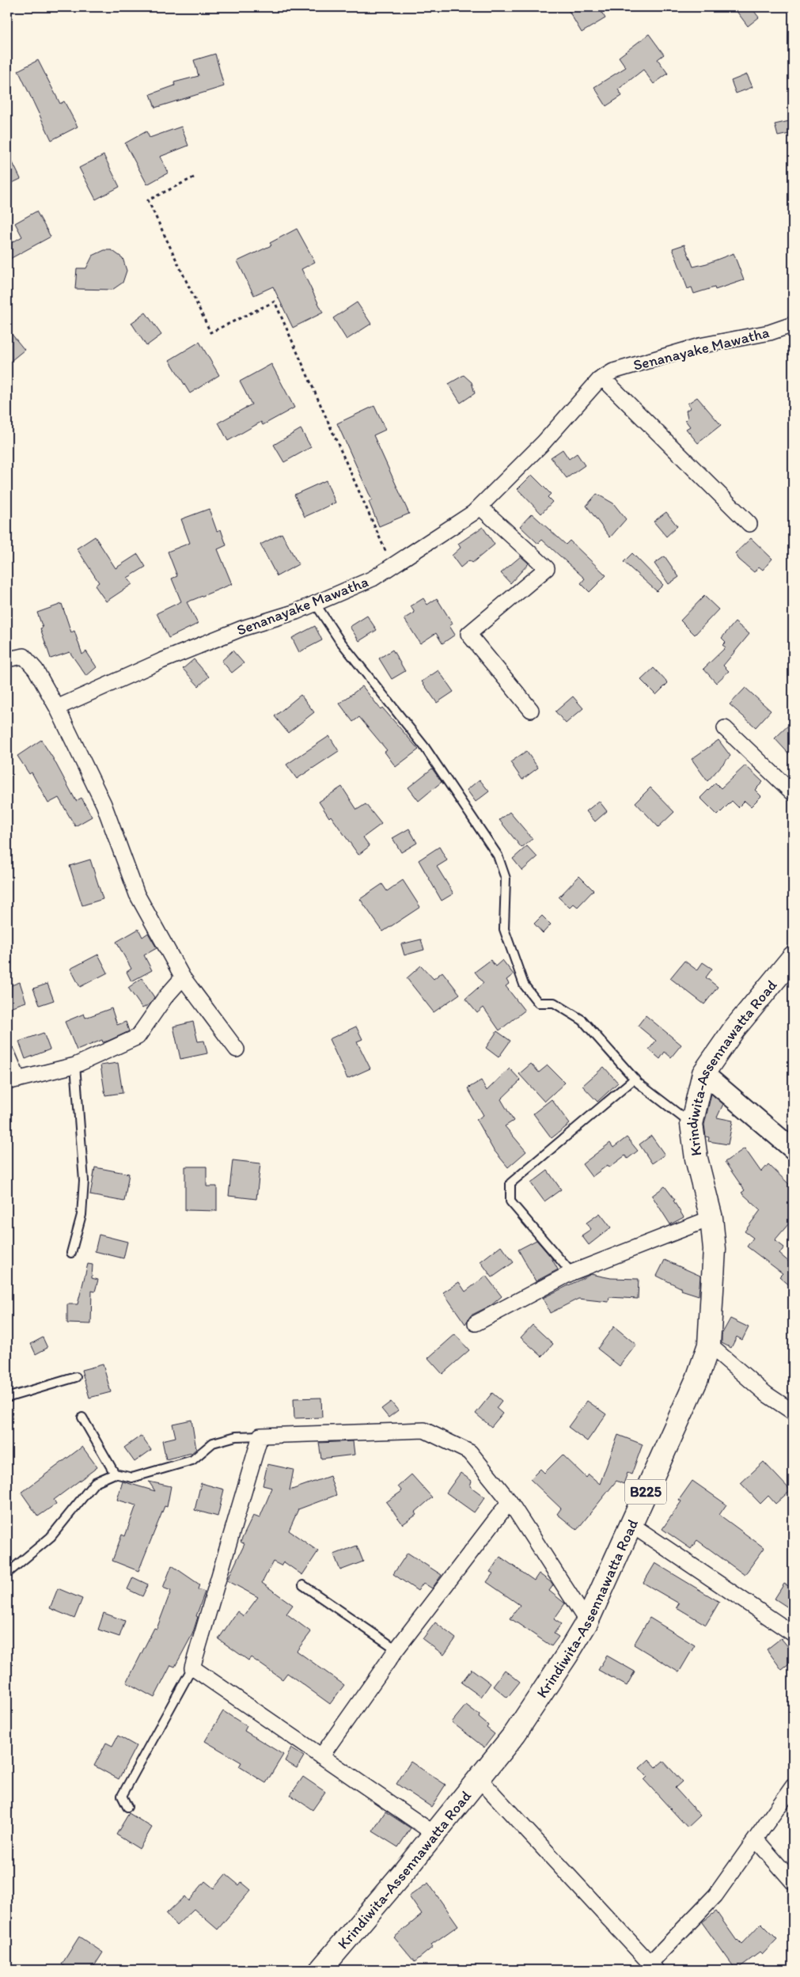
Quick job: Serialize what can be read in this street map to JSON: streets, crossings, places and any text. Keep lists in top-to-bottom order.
{
  "streets": {
    "main road": ["Krindiwita-Assennawatta Road", "B225"],
    "street": ["Senanayake Mawatha"]
  }
}
